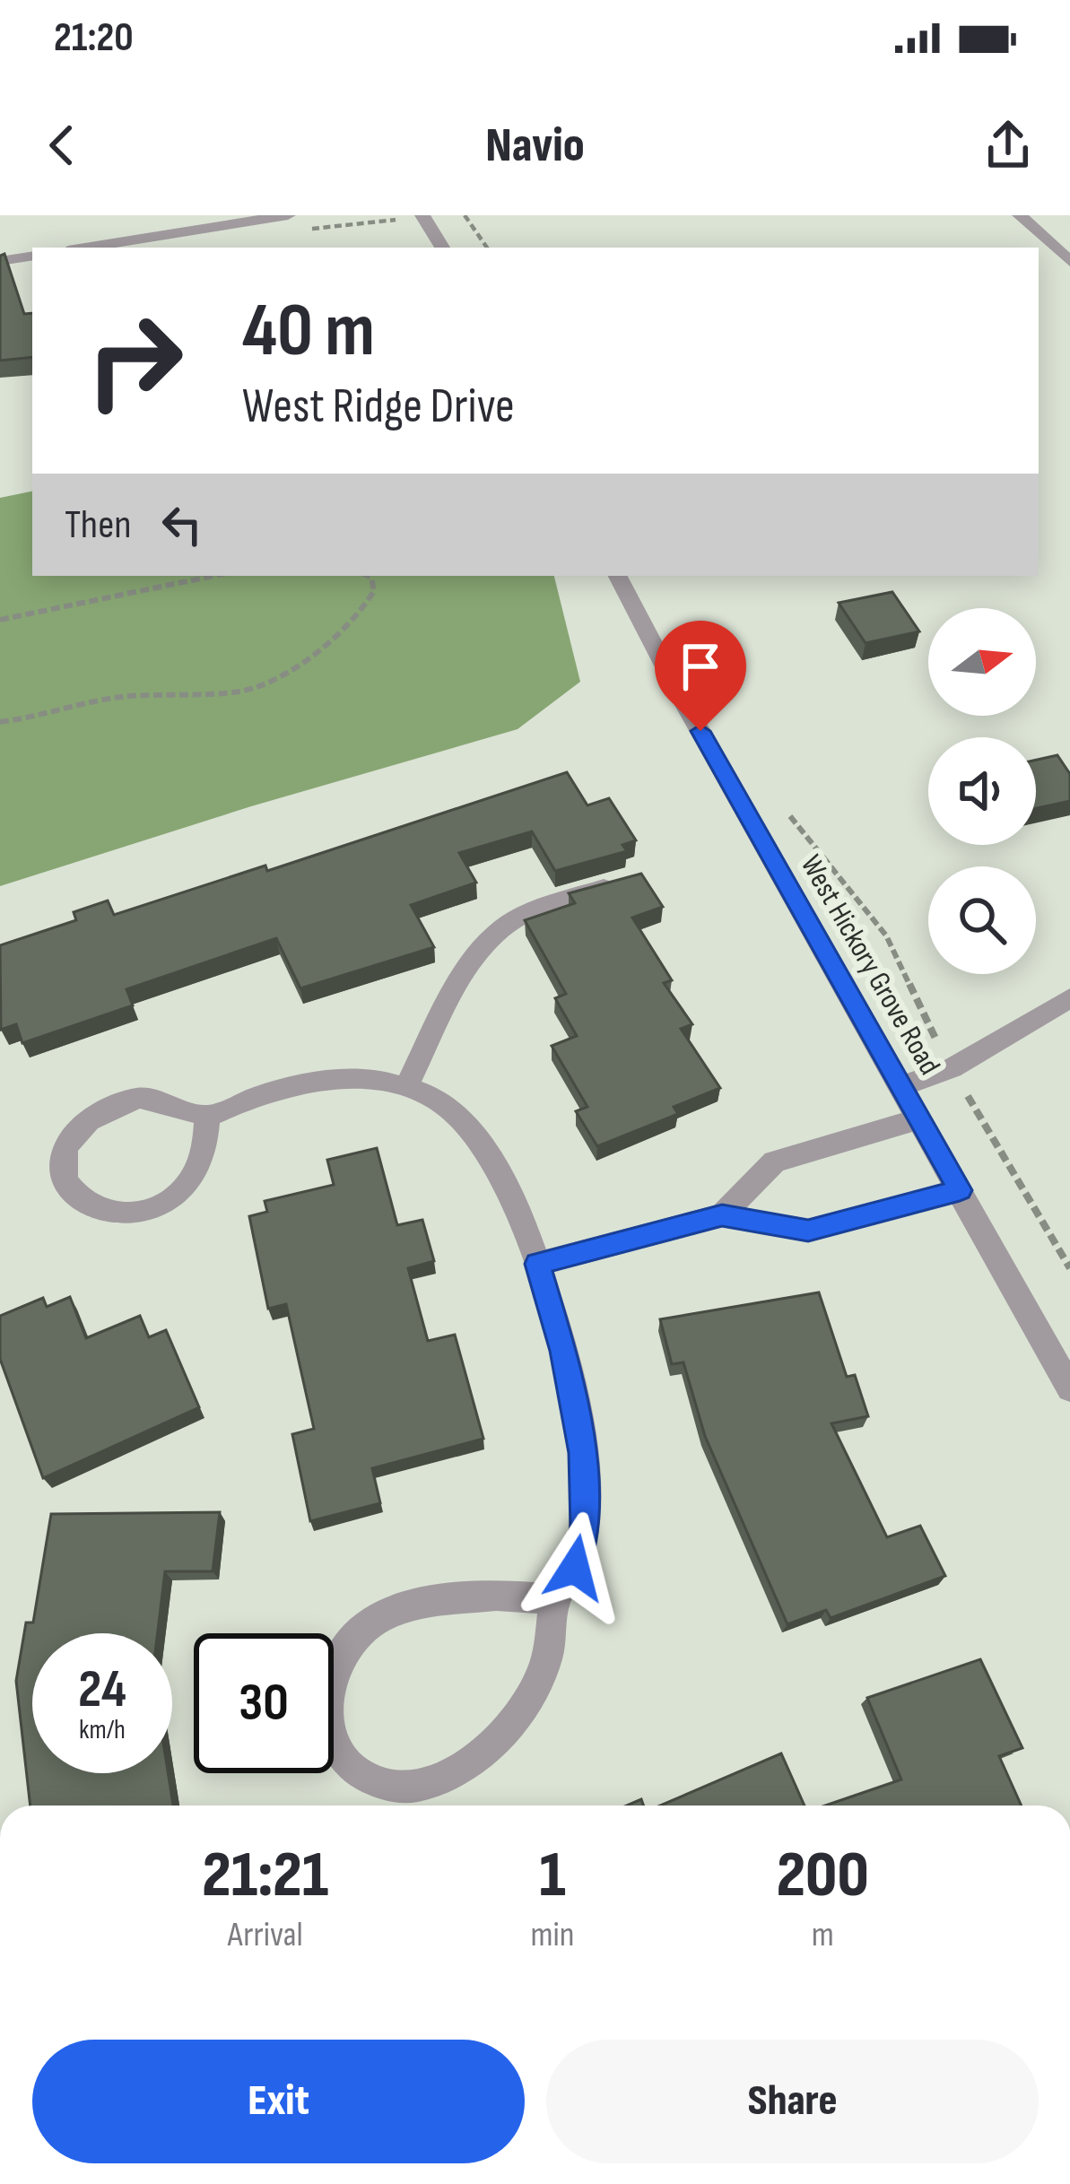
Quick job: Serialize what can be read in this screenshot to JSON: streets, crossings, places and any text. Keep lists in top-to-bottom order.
{
  "streets": {
    "street": ["West Hickory Grove Road"]
  },
  "north": "right",
  "page": {
    "status": "21:20",
    "header": "Navio",
    "turn": ["40 m", "West Ridge Drive"],
    "then": "Then",
    "speed": "24 km/h",
    "limit": "30",
    "eta": [
      "21:21",
      "Arrival",
      "1",
      "min",
      "200",
      "m"
    ],
    "buttons": ["Exit", "Share"]
  }
}
